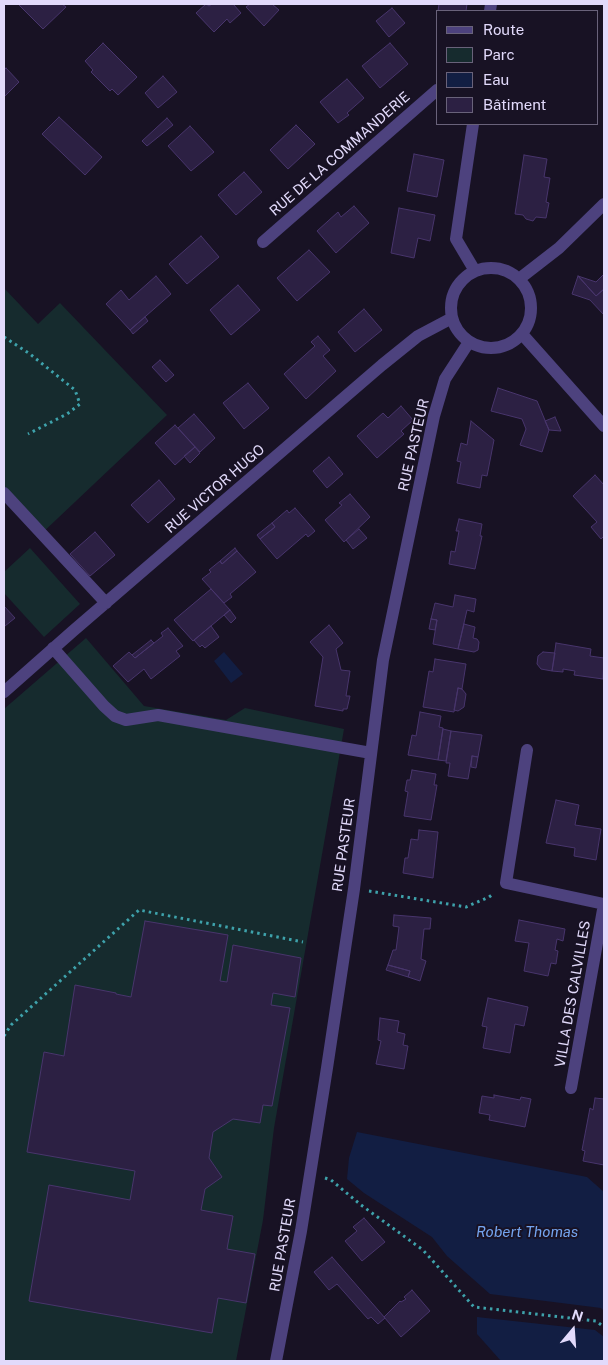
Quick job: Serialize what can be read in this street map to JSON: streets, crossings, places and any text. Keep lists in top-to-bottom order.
{
  "streets": {
    "street": [
      "RUE DE LA COMMANDERIE",
      "RUE PASTEUR",
      "RUE VICTOR HUGO",
      "VILLA DES CALVILLES"
    ]
  },
  "crossings": [
    ["RUE PASTEUR", "RUE VICTOR HUGO"]
  ],
  "water": ["Robert Thomas"],
  "legend": [
    "Route",
    "Parc",
    "Eau",
    "Bâtiment"
  ],
  "north": "top"
}
